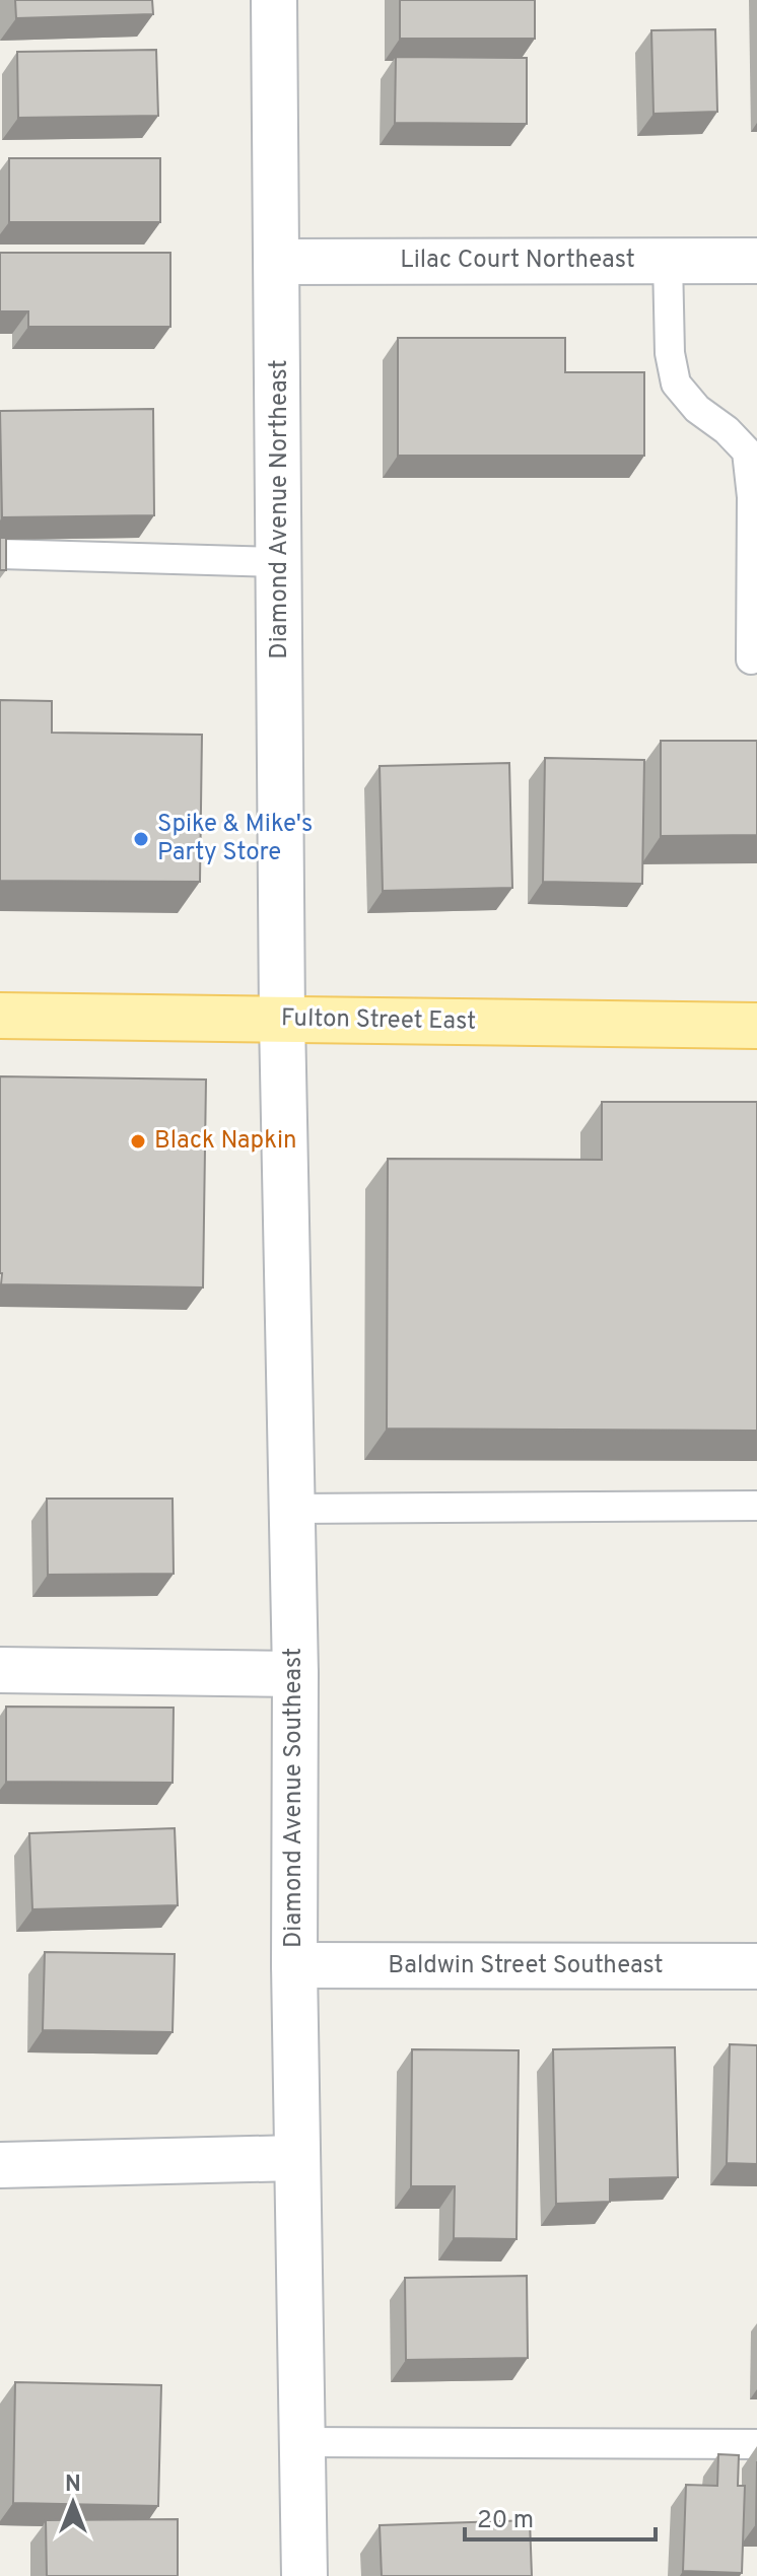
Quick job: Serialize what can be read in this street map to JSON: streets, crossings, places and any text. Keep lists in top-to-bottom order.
{
  "streets": {
    "main road": ["Fulton Street East"],
    "street": [
      "Lilac Court Northeast",
      "Diamond Avenue Northeast",
      "Diamond Avenue Southeast",
      "Baldwin Street Southeast"
    ]
  },
  "crossings": [
    ["Lilac Court Northeast", "Diamond Avenue Northeast"],
    ["Diamond Avenue Northeast", "Fulton Street East"],
    ["Diamond Avenue Northeast", "Diamond Avenue Southeast"],
    ["Fulton Street East", "Diamond Avenue Southeast"],
    ["Diamond Avenue Southeast", "Baldwin Street Southeast"]
  ],
  "places": ["Spike & Mike's Party Store", "Black Napkin"],
  "scale_bar": "20 m",
  "north": "top"
}
